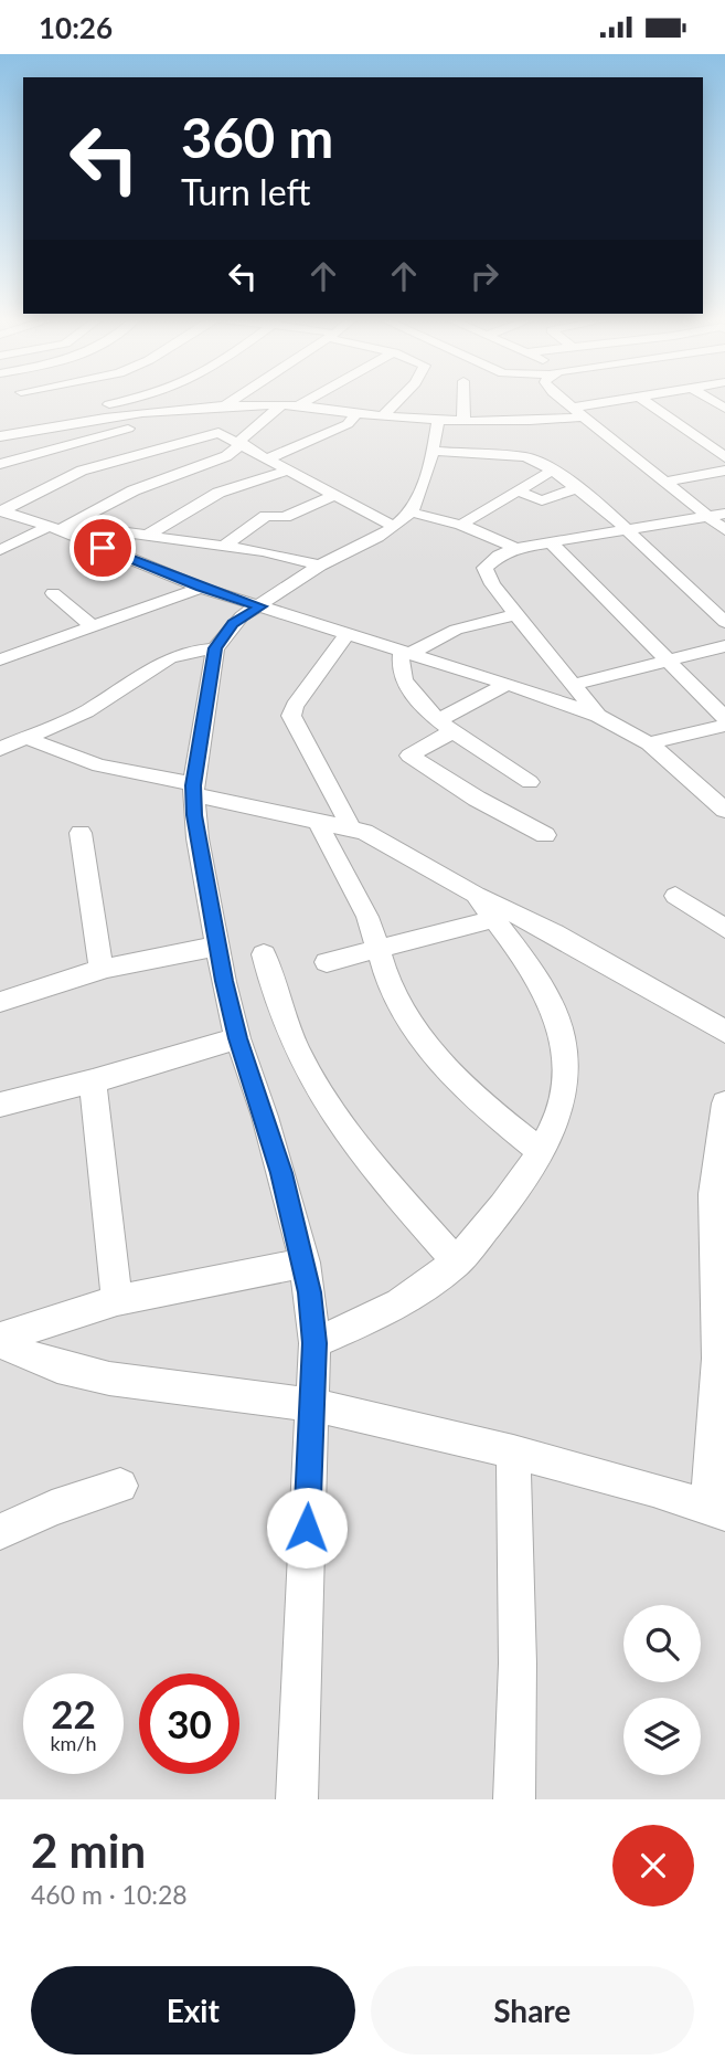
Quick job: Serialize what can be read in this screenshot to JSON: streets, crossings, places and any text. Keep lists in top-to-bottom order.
{
  "page": {
    "status": "10:26",
    "turn": ["360 m", "Turn left"],
    "speed": "22 km/h",
    "limit": "30",
    "heading": ["2 min", "460 m · 10:28"],
    "buttons": ["Exit", "Share"]
  }
}
